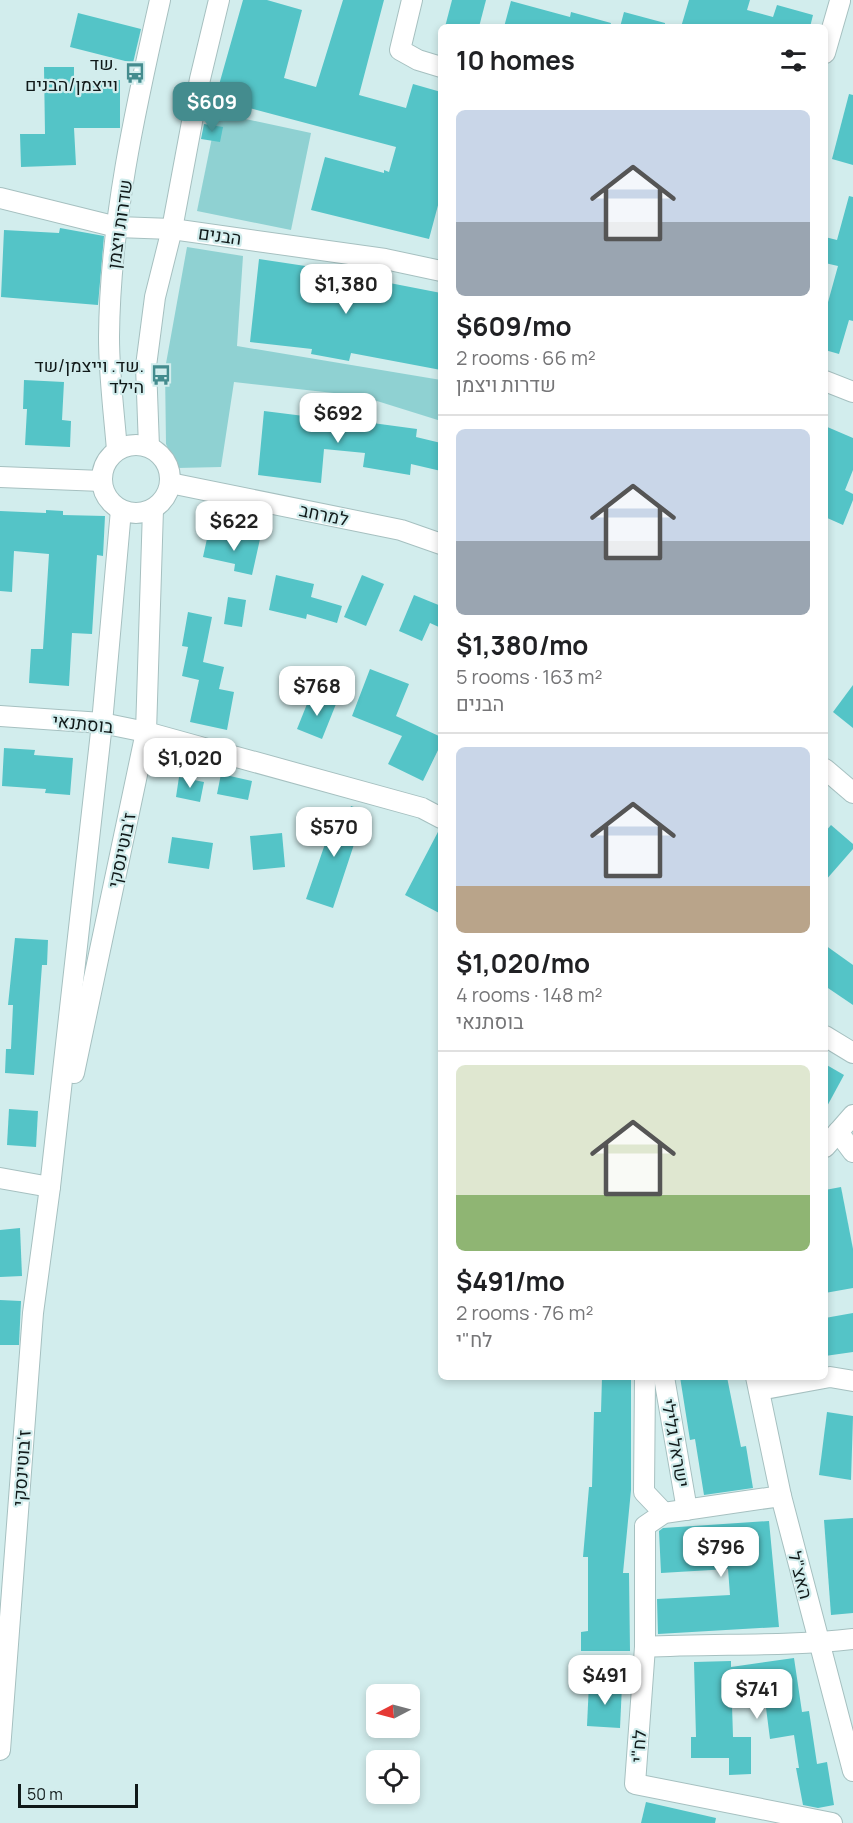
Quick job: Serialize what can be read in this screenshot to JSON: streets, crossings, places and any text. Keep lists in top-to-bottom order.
{
  "streets": {
    "street": [
      "שדרות ויצמן",
      "הבנים",
      "למרחב",
      "בוסתנאי",
      "ז'בוטינסקי",
      "ישראל גלילי",
      "האצ\"ל",
      "לח\"י"
    ]
  },
  "crossings": [
    ["שדרות ויצמן", "הבנים"],
    ["שדרות ויצמן", "למרחב"],
    ["שדרות ויצמן", "ז'בוטינסקי"],
    ["למרחב", "ז'בוטינסקי"],
    ["בוסתנאי", "ז'בוטינסקי"],
    ["ישראל גלילי", "האצ\"ל"],
    ["ישראל גלילי", "לח\"י"]
  ],
  "places": {
    "bus stop": ["שד. וייצמן/הבנים", "שד. וייצמן/שד. הילד"]
  },
  "scale_bar": "50 m",
  "north": "left",
  "page": {
    "heading": "10 homes",
    "price": [
      "$609",
      "$1,380",
      "$692",
      "$622",
      "$768",
      "$1,020",
      "$570",
      "$796",
      "$491",
      "$741"
    ],
    "list": [
      {
        "name": "$609/mo",
        "note": "2 rooms · 66 m² · שדרות ויצמן"
      },
      {
        "name": "$1,380/mo",
        "note": "5 rooms · 163 m² · הבנים"
      },
      {
        "name": "$1,020/mo",
        "note": "4 rooms · 148 m² · בוסתנאי"
      },
      {
        "name": "$491/mo",
        "note": "2 rooms · 76 m² · לח\"י"
      }
    ],
    "scale": "50 m"
  }
}
